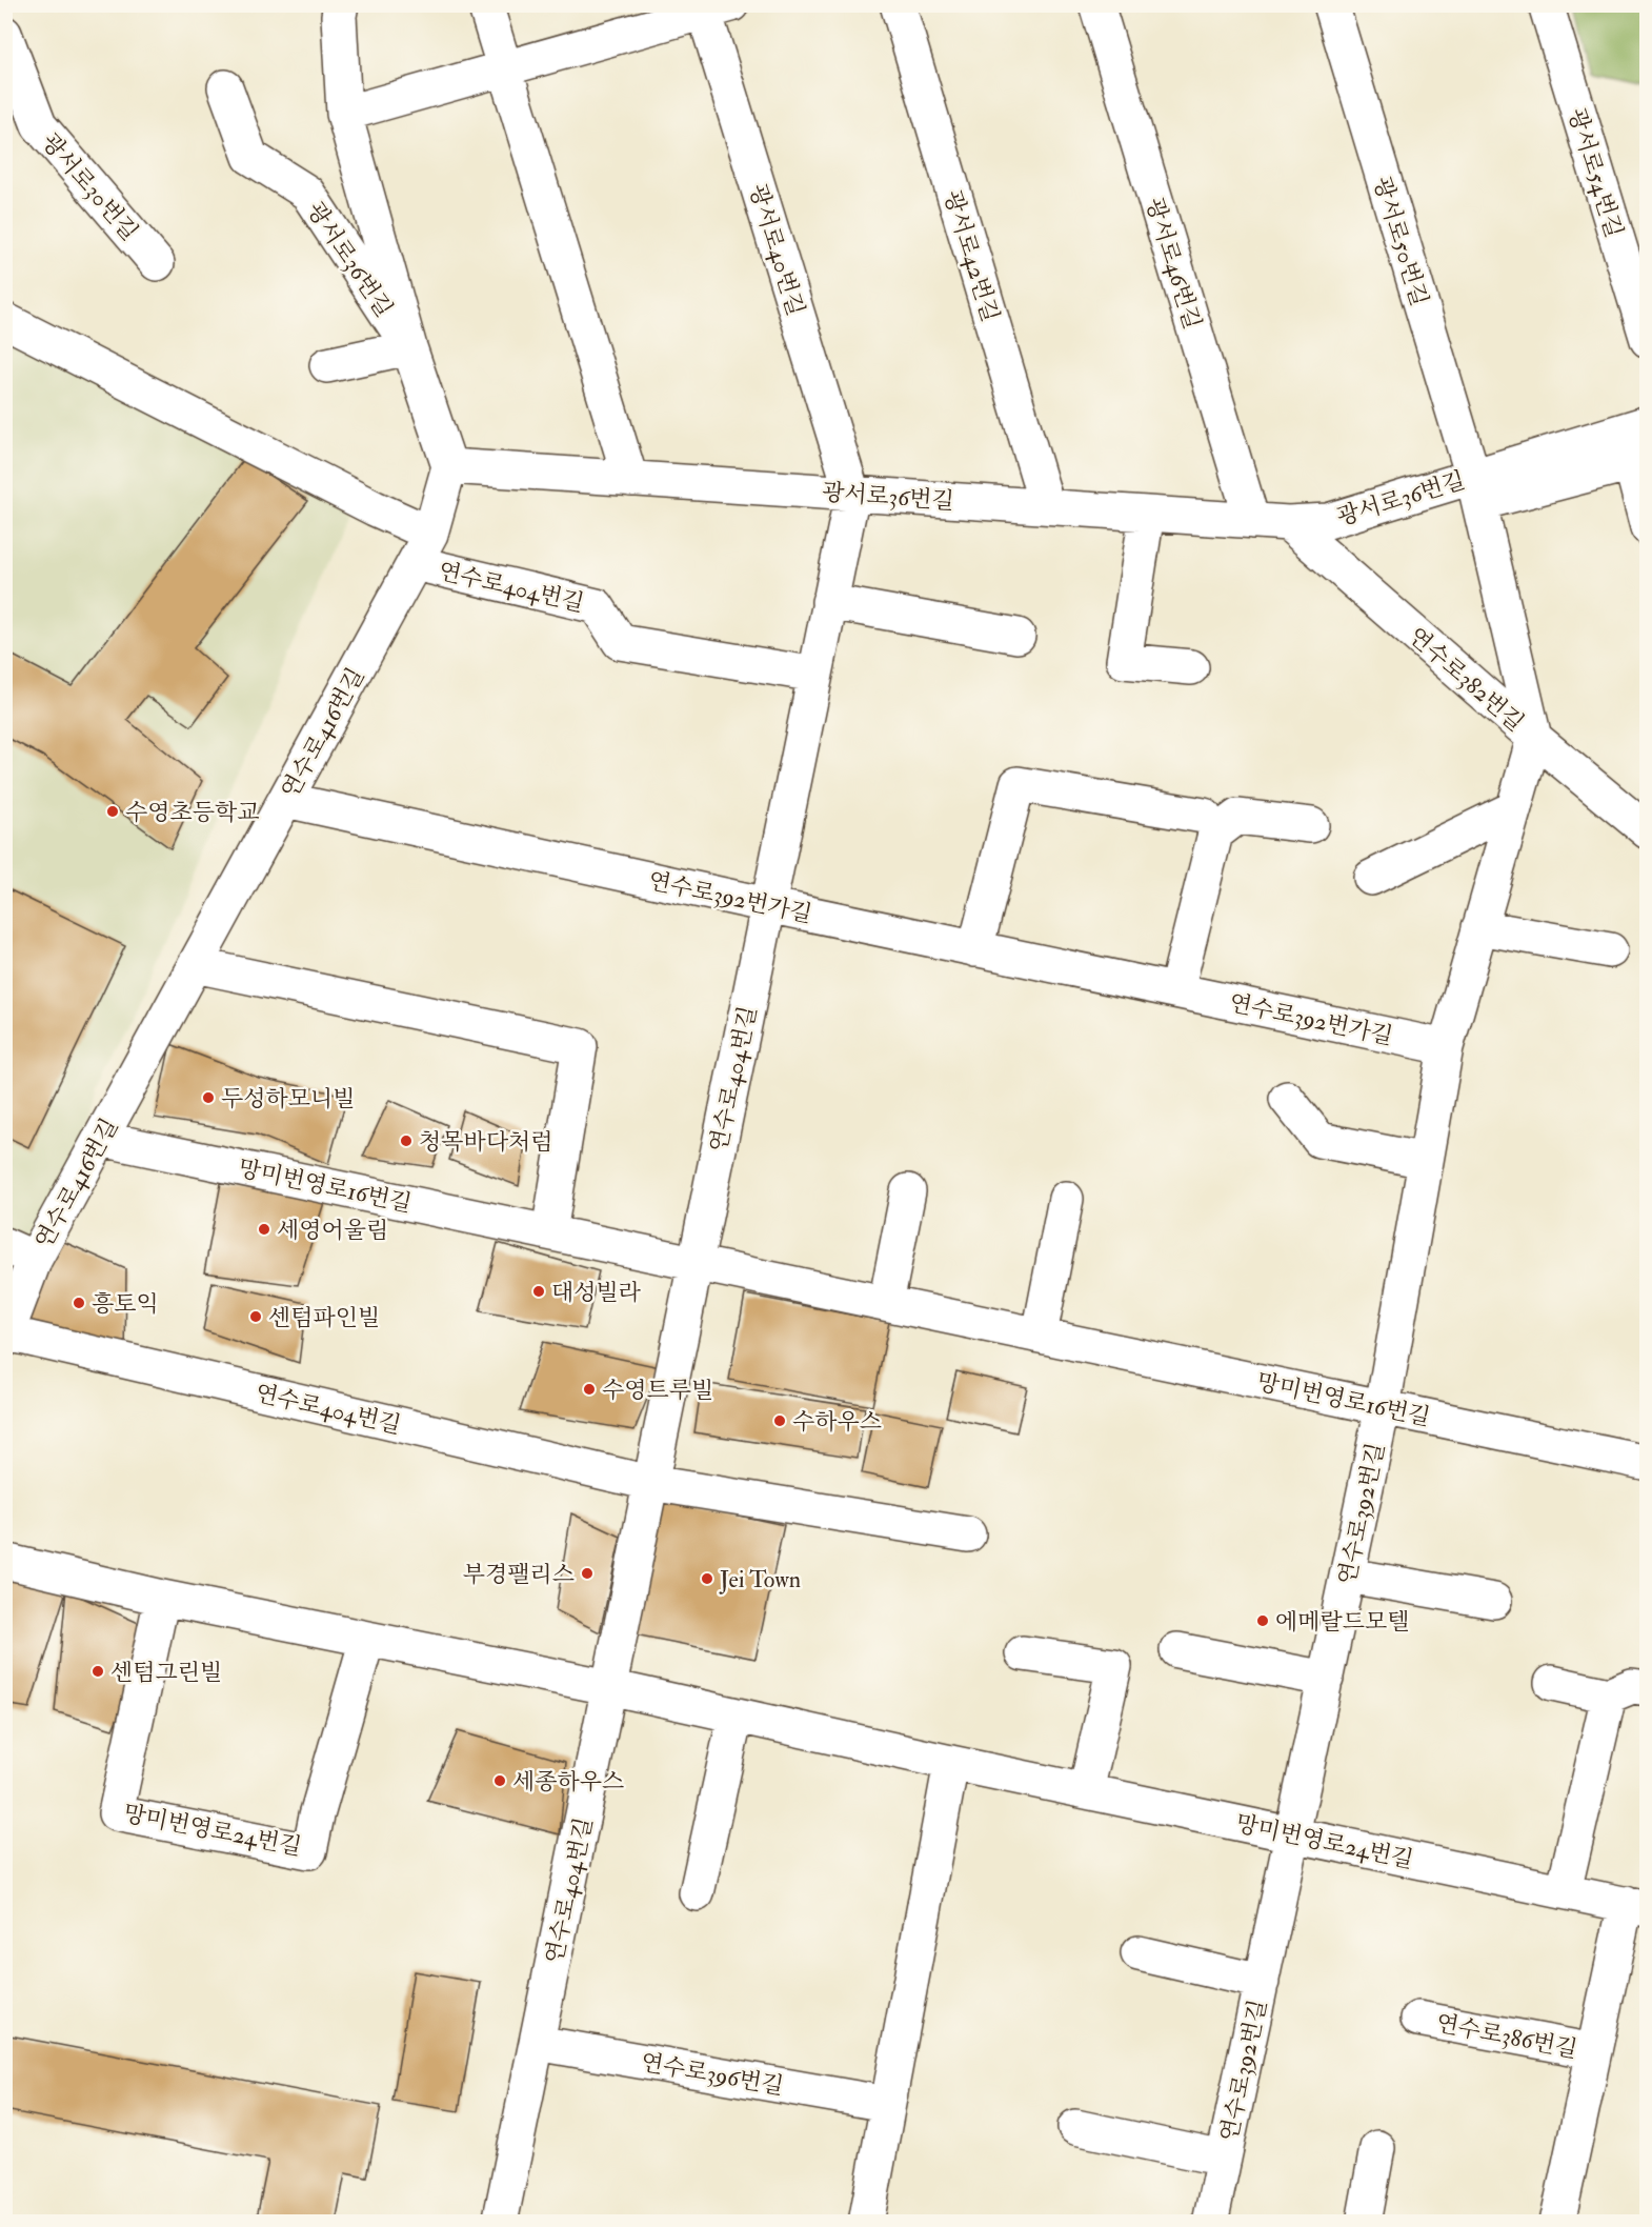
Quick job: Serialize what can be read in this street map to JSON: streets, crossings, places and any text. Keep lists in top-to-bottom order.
{
  "streets": {
    "street": [
      "광서로54번길",
      "광서로30번길",
      "광서로50번길",
      "광서로40번길",
      "광서로42번길",
      "광서로36번길",
      "광서로46번길",
      "연수로404번길",
      "연수로382번길",
      "연수로416번길",
      "연수로392번가길",
      "망미번영로16번길",
      "연수로392번길",
      "망미번영로24번길",
      "연수로386번길",
      "연수로396번길"
    ]
  },
  "crossings": [
    ["광서로50번길", "광서로36번길"],
    ["광서로50번길", "연수로382번길"],
    ["광서로50번길", "연수로392번길"],
    ["광서로40번길", "광서로36번길"],
    ["광서로40번길", "연수로404번길"],
    ["광서로42번길", "광서로36번길"],
    ["광서로36번길", "광서로46번길"],
    ["광서로36번길", "연수로404번길"],
    ["광서로36번길", "연수로382번길"],
    ["광서로36번길", "연수로416번길"],
    ["연수로404번길", "연수로416번길"],
    ["연수로404번길", "연수로392번가길"],
    ["연수로404번길", "망미번영로16번길"],
    ["연수로404번길", "망미번영로24번길"],
    ["연수로404번길", "연수로396번길"],
    ["연수로382번길", "연수로392번길"],
    ["연수로416번길", "연수로392번가길"],
    ["연수로416번길", "망미번영로16번길"],
    ["연수로392번가길", "연수로392번길"],
    ["망미번영로16번길", "연수로392번길"],
    ["연수로392번길", "망미번영로24번길"],
    ["망미번영로24번길", "연수로386번길"]
  ],
  "places": [
    "수영초등학교",
    "두성하모니빌",
    "청목바다처럼",
    "세영어울림",
    "대성빌라",
    "흥토익",
    "센텀파인빌",
    "수영트루빌",
    "수하우스",
    "부경팰리스",
    "Jei Town",
    "에메랄드모텔",
    "센텀그린빌",
    "세종하우스"
  ]
}
